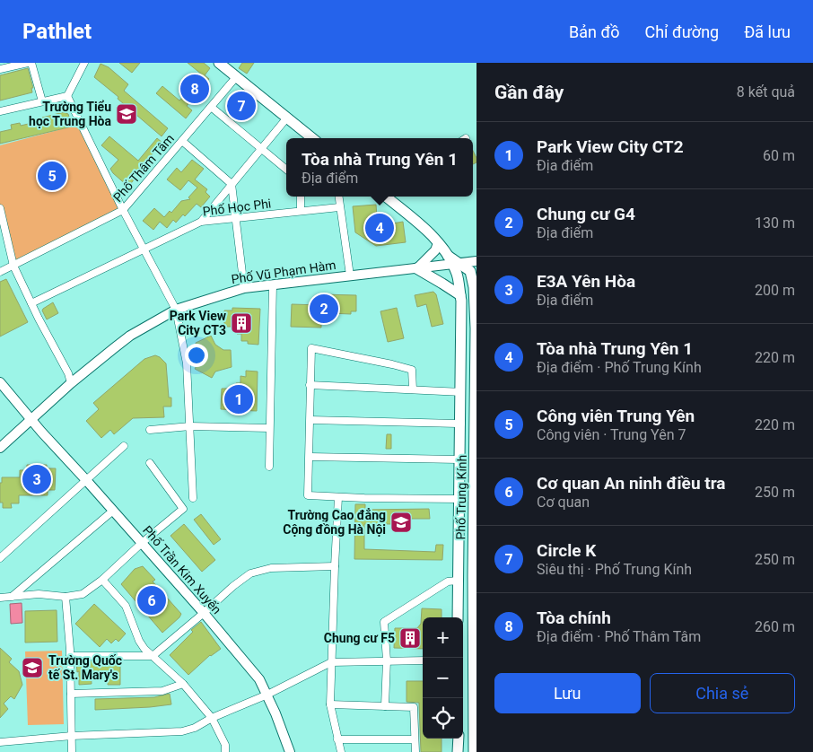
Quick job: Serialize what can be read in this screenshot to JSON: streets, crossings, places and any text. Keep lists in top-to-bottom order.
{
  "streets": {
    "main road": ["Phố Trung Kính"],
    "street": [
      "Phố Thâm Tâm",
      "Phố Học Phi",
      "Phố Vũ Phạm Hàm",
      "Phố Trần Kim Xuyến"
    ]
  },
  "crossings": [
    ["Phố Vũ Phạm Hàm", "Phố Trung Kính"],
    ["Phố Vũ Phạm Hàm", "Phố Trần Kim Xuyến"]
  ],
  "places": {
    "school or university": ["Trường Tiểu học Trung Hòa", "Trường Cao đẳng Cộng đồng Hà Nội", "Trường Quốc tế St. Mary's"],
    "building": ["Park View City CT3", "Chung cư F5"]
  },
  "page": {
    "header": "Pathlet",
    "nav": ["Bản đồ", "Chỉ đường", "Đã lưu"],
    "heading": ["Gần đây", "8 kết quả"],
    "pins": [
      "8",
      "7",
      "5",
      "4",
      "2",
      "1",
      "3",
      "6"
    ],
    "list": [
      {
        "mark": "1",
        "name": "Park View City CT2",
        "note": "Địa điểm",
        "value": "60 m"
      },
      {
        "mark": "2",
        "name": "Chung cư G4",
        "note": "Địa điểm",
        "value": "130 m"
      },
      {
        "mark": "3",
        "name": "E3A Yên Hòa",
        "note": "Địa điểm",
        "value": "200 m"
      },
      {
        "mark": "4",
        "name": "Tòa nhà Trung Yên 1",
        "note": "Địa điểm · Phố Trung Kính",
        "value": "220 m"
      },
      {
        "mark": "5",
        "name": "Công viên Trung Yên",
        "note": "Công viên · Trung Yên 7",
        "value": "220 m"
      },
      {
        "mark": "6",
        "name": "Cơ quan An ninh điều tra",
        "note": "Cơ quan",
        "value": "250 m"
      },
      {
        "mark": "7",
        "name": "Circle K",
        "note": "Siêu thị · Phố Trung Kính",
        "value": "250 m"
      },
      {
        "mark": "8",
        "name": "Tòa chính",
        "note": "Địa điểm · Phố Thâm Tâm",
        "value": "260 m"
      }
    ],
    "popup": ["Tòa nhà Trung Yên 1", "Địa điểm"],
    "map_buttons": ["+", "−"],
    "buttons": ["Lưu", "Chia sẻ"]
  }
}
